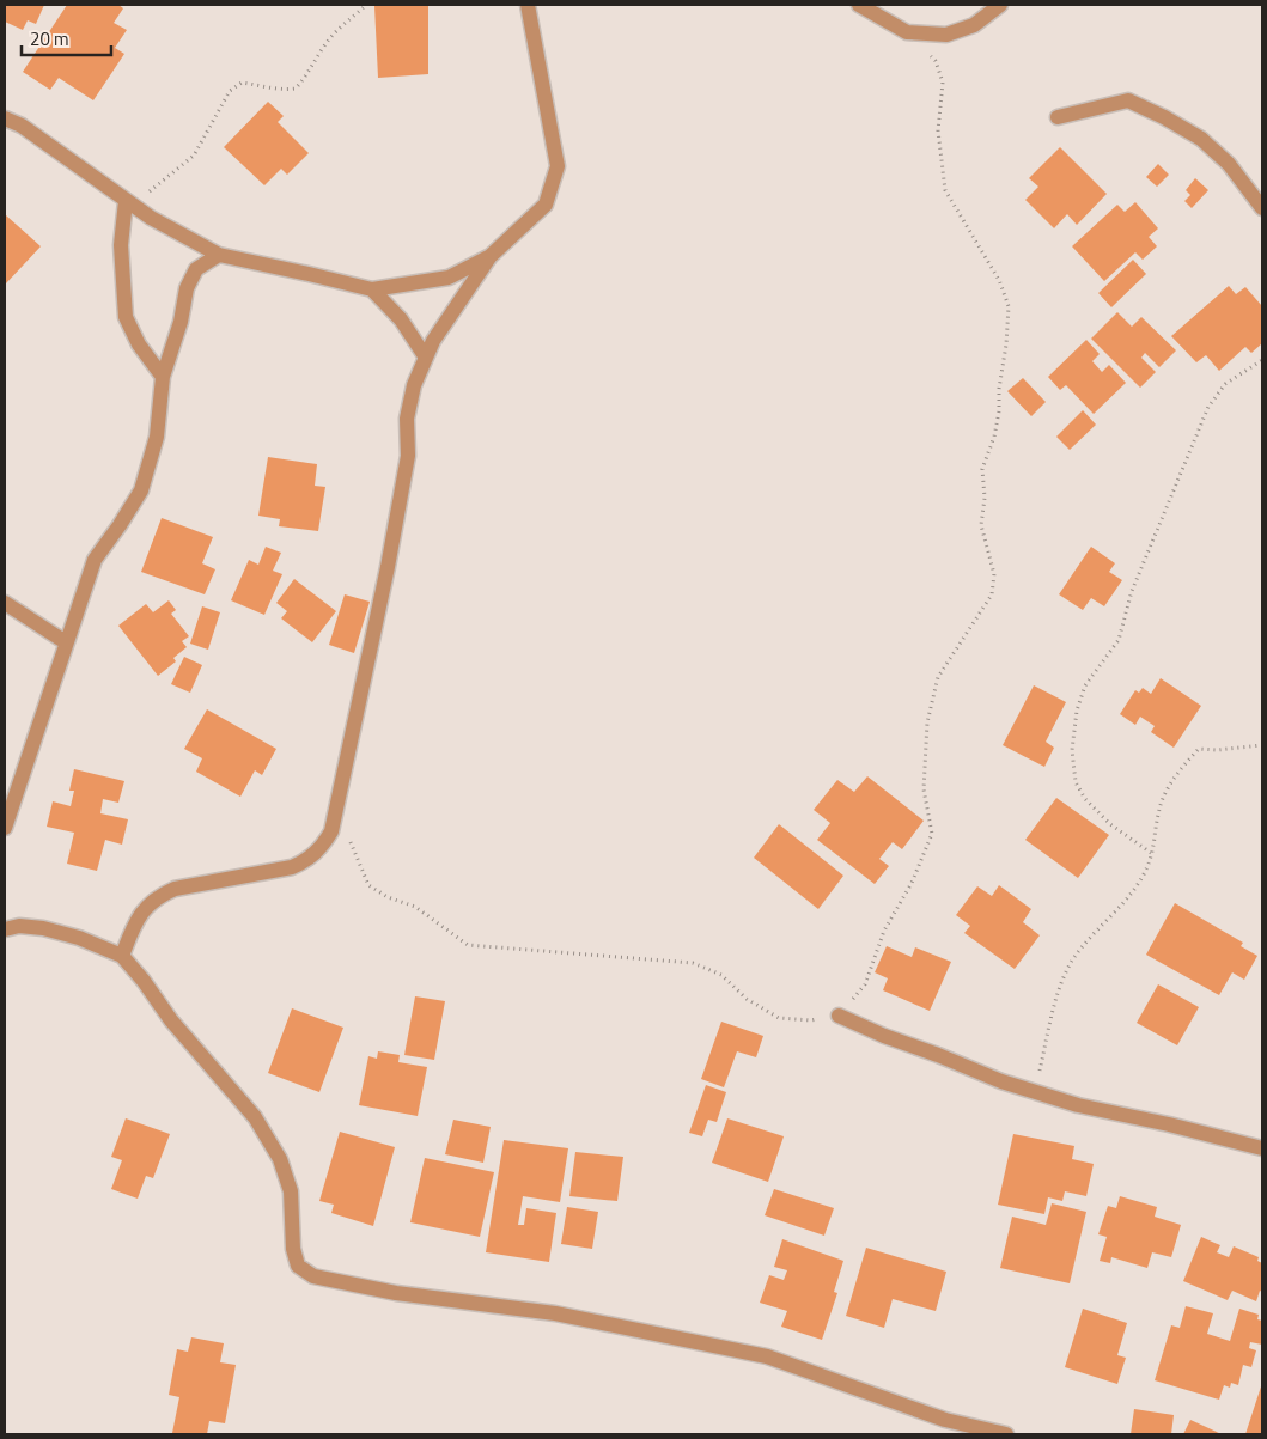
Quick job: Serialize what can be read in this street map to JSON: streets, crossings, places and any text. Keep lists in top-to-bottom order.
{
  "scale_bar": "20 m"
}
